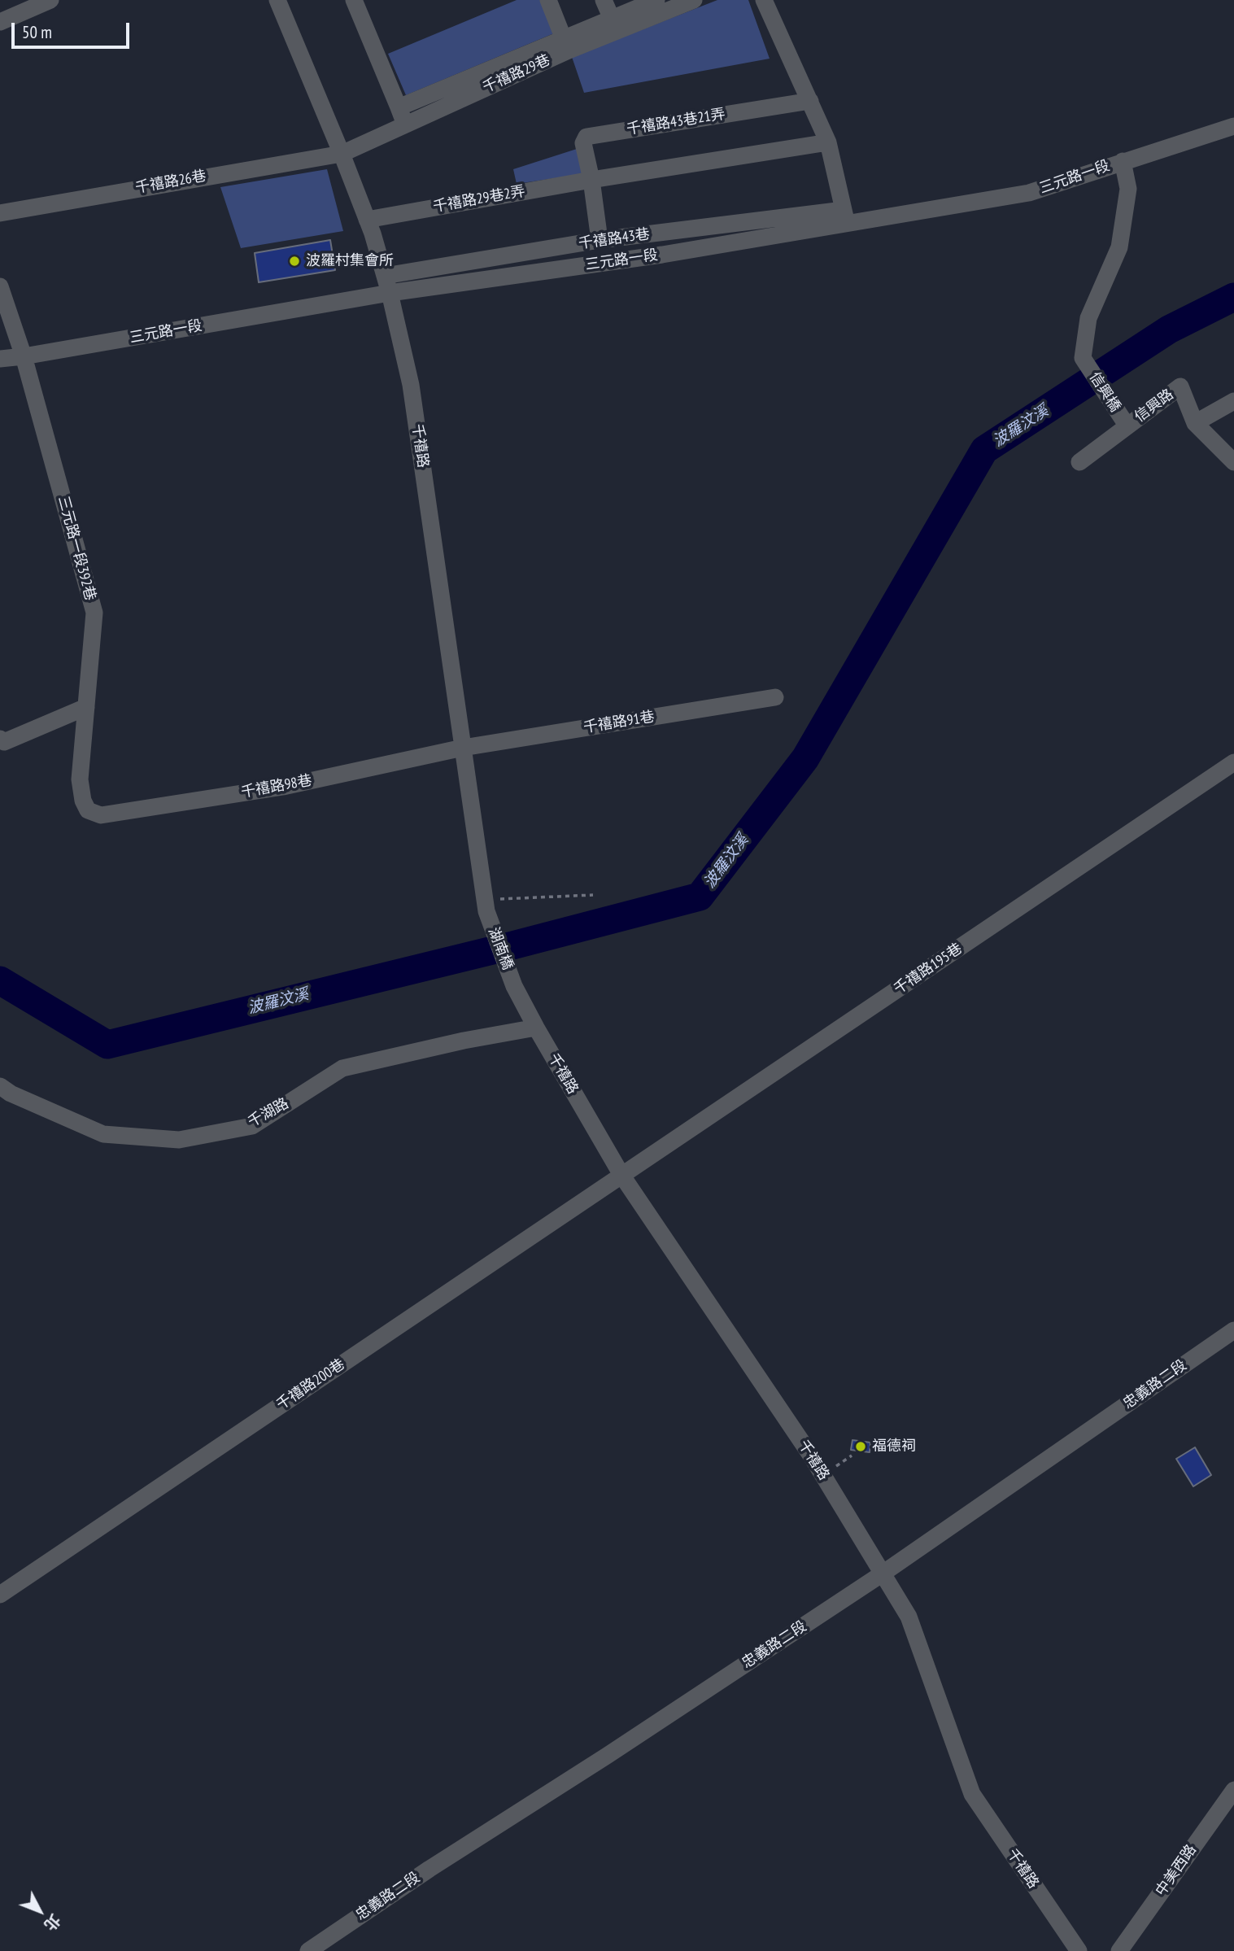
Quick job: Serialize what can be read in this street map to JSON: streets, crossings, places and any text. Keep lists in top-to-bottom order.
{
  "streets": {
    "street": [
      "千禧路29巷",
      "千禧路43巷21弄",
      "三元路一段",
      "千禧路26巷",
      "千禧路29巷2弄",
      "千禧路43巷",
      "信興橋",
      "信興路",
      "千禧路",
      "三元路一段392巷",
      "千禧路91巷",
      "千禧路98巷",
      "湖南橋",
      "千禧路195巷",
      "千湖路",
      "千禧路200巷",
      "忠義路二段",
      "中美西路"
    ]
  },
  "crossings": [
    ["千禧路29巷", "千禧路26巷"],
    ["千禧路29巷", "千禧路"],
    ["千禧路43巷21弄", "千禧路29巷2弄"],
    ["千禧路43巷21弄", "千禧路43巷"],
    ["三元路一段", "千禧路43巷"],
    ["三元路一段", "信興橋"],
    ["三元路一段", "千禧路"],
    ["三元路一段", "三元路一段392巷"],
    ["千禧路26巷", "千禧路"],
    ["千禧路29巷2弄", "千禧路"],
    ["千禧路43巷", "千禧路"],
    ["信興橋", "信興路"],
    ["千禧路", "千禧路91巷"],
    ["千禧路", "千禧路98巷"],
    ["千禧路", "湖南橋"],
    ["千禧路", "千禧路195巷"],
    ["千禧路", "千湖路"],
    ["千禧路", "千禧路200巷"],
    ["千禧路", "忠義路二段"],
    ["三元路一段392巷", "千禧路98巷"],
    ["千禧路91巷", "千禧路98巷"],
    ["千禧路195巷", "千禧路200巷"]
  ],
  "water": ["波羅汶溪"],
  "places": ["波羅村集會所", "福德祠"],
  "scale_bar": "50 m",
  "north": "bottom right"
}
